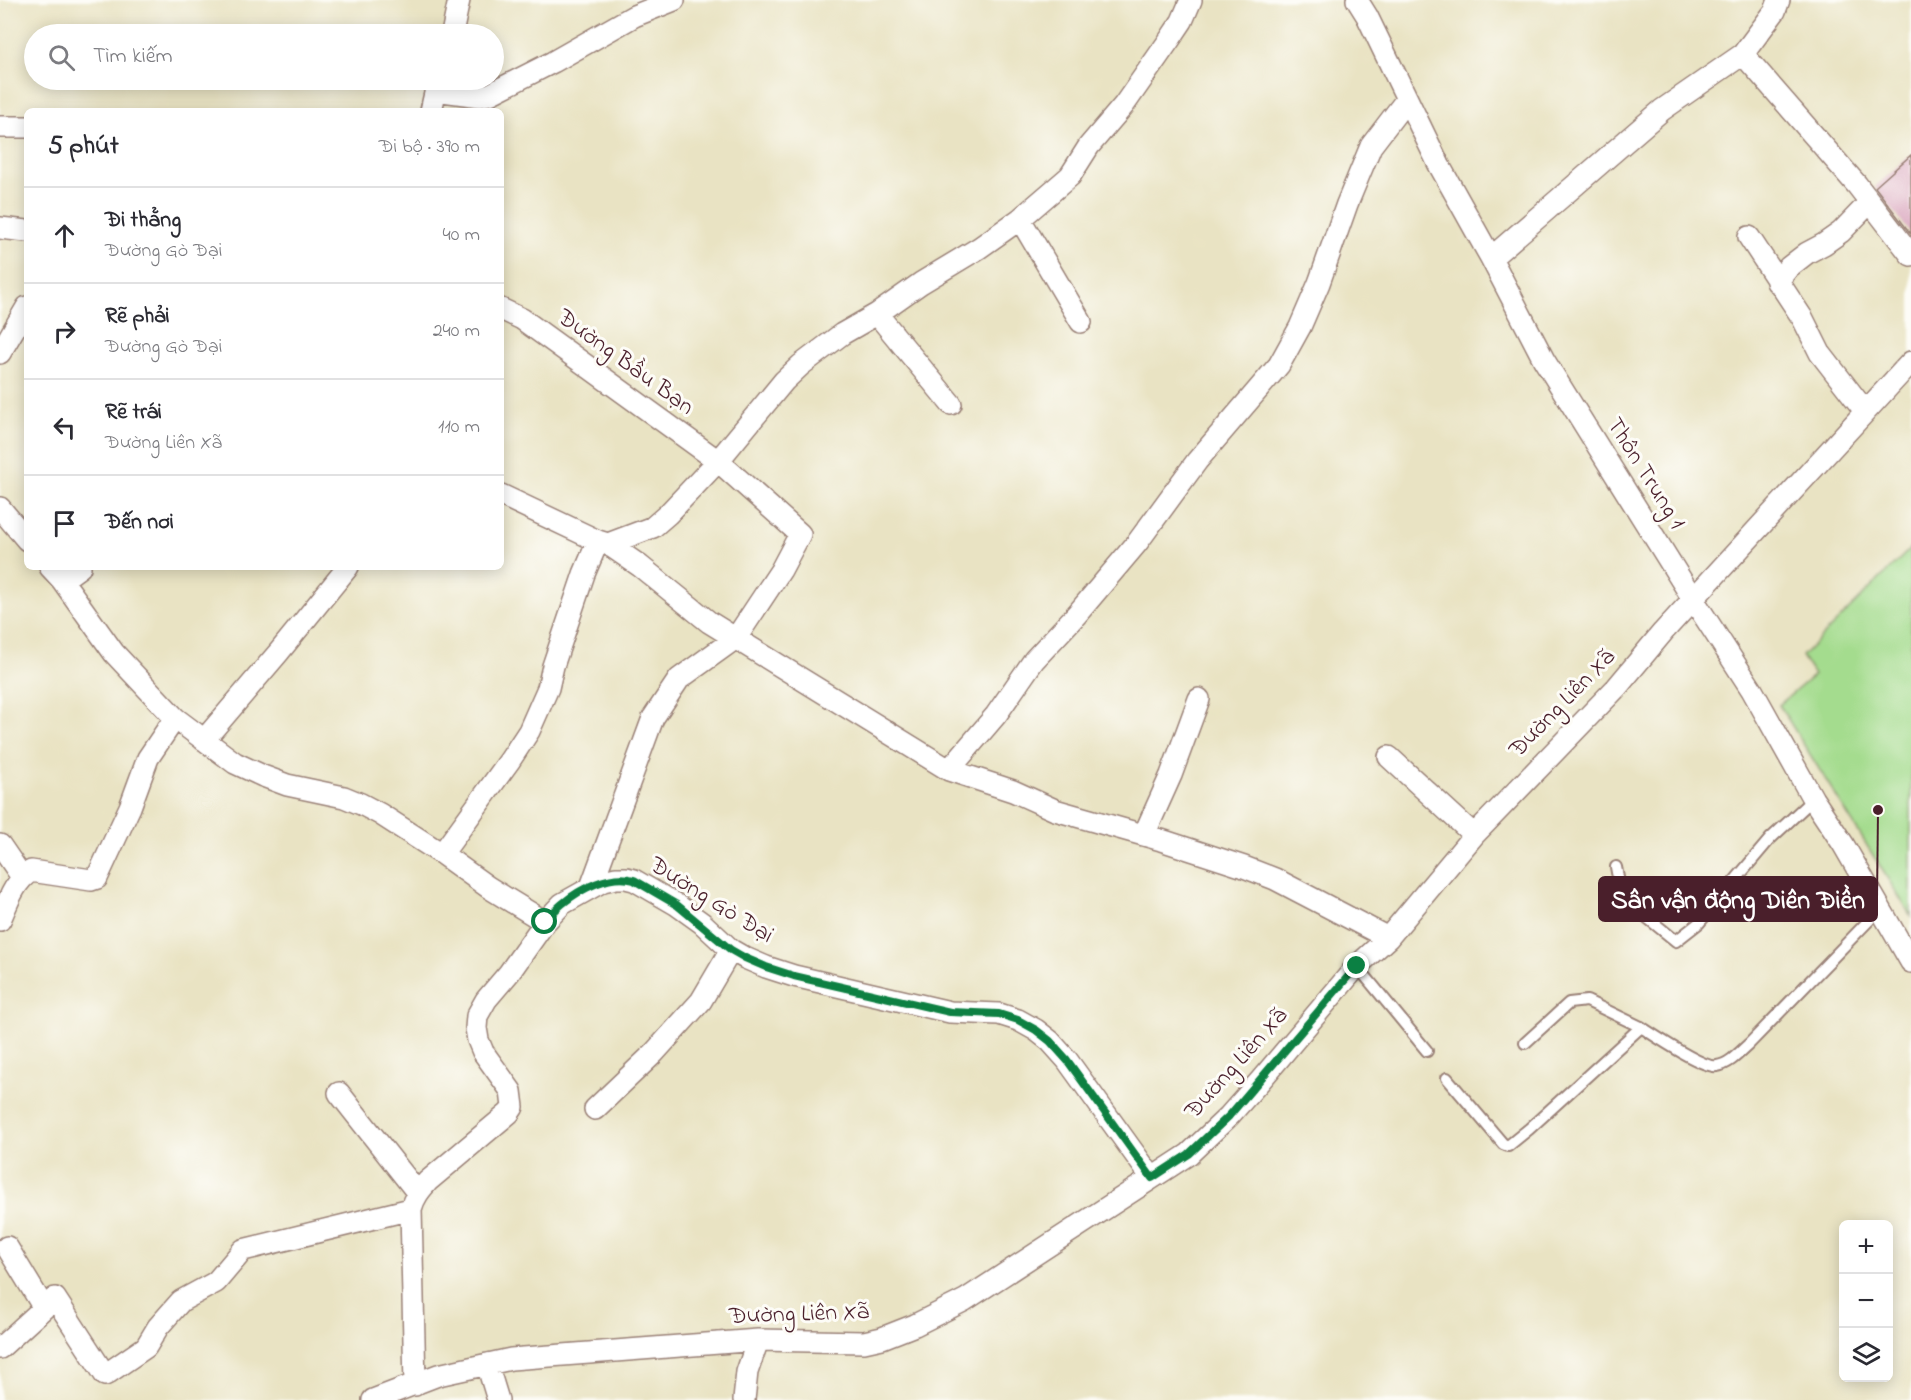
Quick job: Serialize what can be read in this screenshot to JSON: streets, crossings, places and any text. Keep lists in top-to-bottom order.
{
  "streets": {
    "street": [
      "Đường Bầu Bạn",
      "Thôn Trung 1",
      "Đường Liên Xã",
      "Đường Gò Đại"
    ]
  },
  "crossings": [
    ["Thôn Trung 1", "Đường Liên Xã"],
    ["Đường Liên Xã", "Đường Gò Đại"]
  ],
  "places": ["Sân vận động Diên Điền"],
  "page": {
    "search": "Tìm kiếm",
    "heading": ["5 phút", "Đi bộ · 390 m"],
    "list": [
      ["Đi thẳng", "Đường Gò Đại", "40 m"],
      ["Rẽ phải", "Đường Gò Đại", "240 m"],
      ["Rẽ trái", "Đường Liên Xã", "110 m"],
      "Đến nơi"
    ],
    "map_buttons": ["+", "−"]
  }
}
